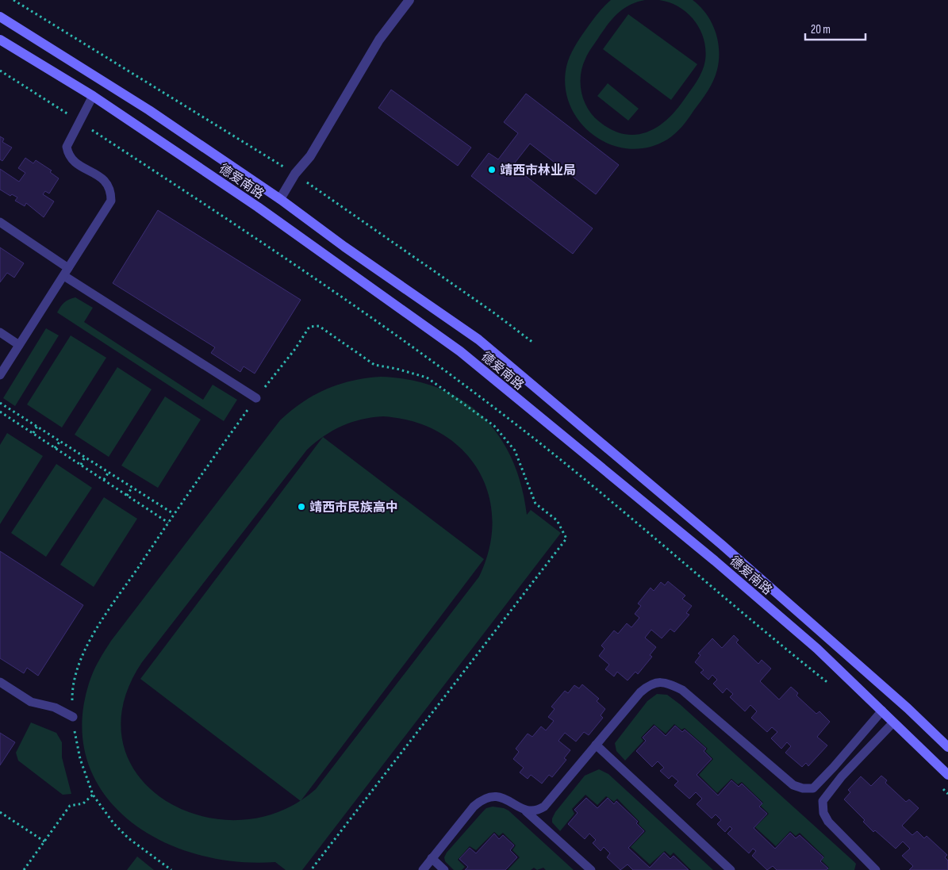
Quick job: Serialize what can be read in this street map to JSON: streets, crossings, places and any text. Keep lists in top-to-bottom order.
{
  "streets": {
    "main road": ["德爱南路"]
  },
  "places": ["靖西市林业局", "靖西市民族高中"],
  "scale_bar": "20 m"
}
